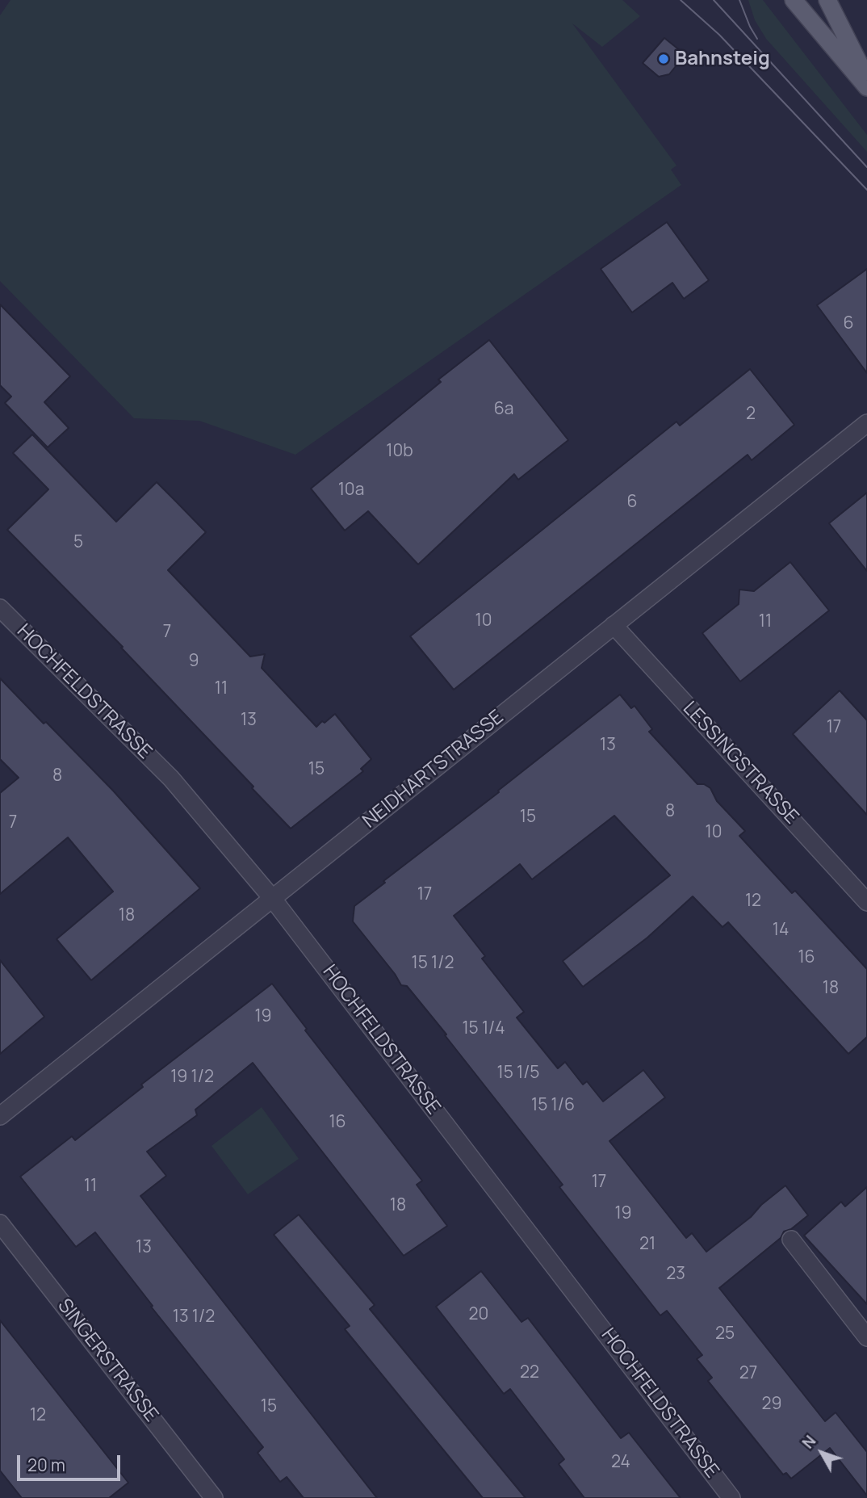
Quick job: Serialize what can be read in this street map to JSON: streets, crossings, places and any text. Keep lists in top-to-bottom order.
{
  "streets": {
    "street": [
      "HOCHFELDSTRASSE",
      "LESSINGSTRASSE",
      "NEIDHARTSTRASSE",
      "SINGERSTRASSE"
    ]
  },
  "crossings": [
    ["HOCHFELDSTRASSE", "NEIDHARTSTRASSE"],
    ["LESSINGSTRASSE", "NEIDHARTSTRASSE"]
  ],
  "places": ["Bahnsteig"],
  "house_numbers": [
    "6",
    "6a",
    "2",
    "10b",
    "10a",
    "6",
    "5",
    "10",
    "11",
    "7",
    "9",
    "11",
    "13",
    "17",
    "13",
    "15",
    "8",
    "8",
    "15",
    "7",
    "10",
    "17",
    "12",
    "18",
    "14",
    "16",
    "15 1/2",
    "18",
    "19",
    "15 1/4",
    "15 1/5",
    "19 1/2",
    "15 1/6",
    "16",
    "17",
    "11",
    "18",
    "19",
    "21",
    "13",
    "23",
    "20",
    "13 1/2",
    "25",
    "22",
    "27",
    "29",
    "15",
    "12",
    "24"
  ],
  "scale_bar": "20 m",
  "north": "top left"
}
